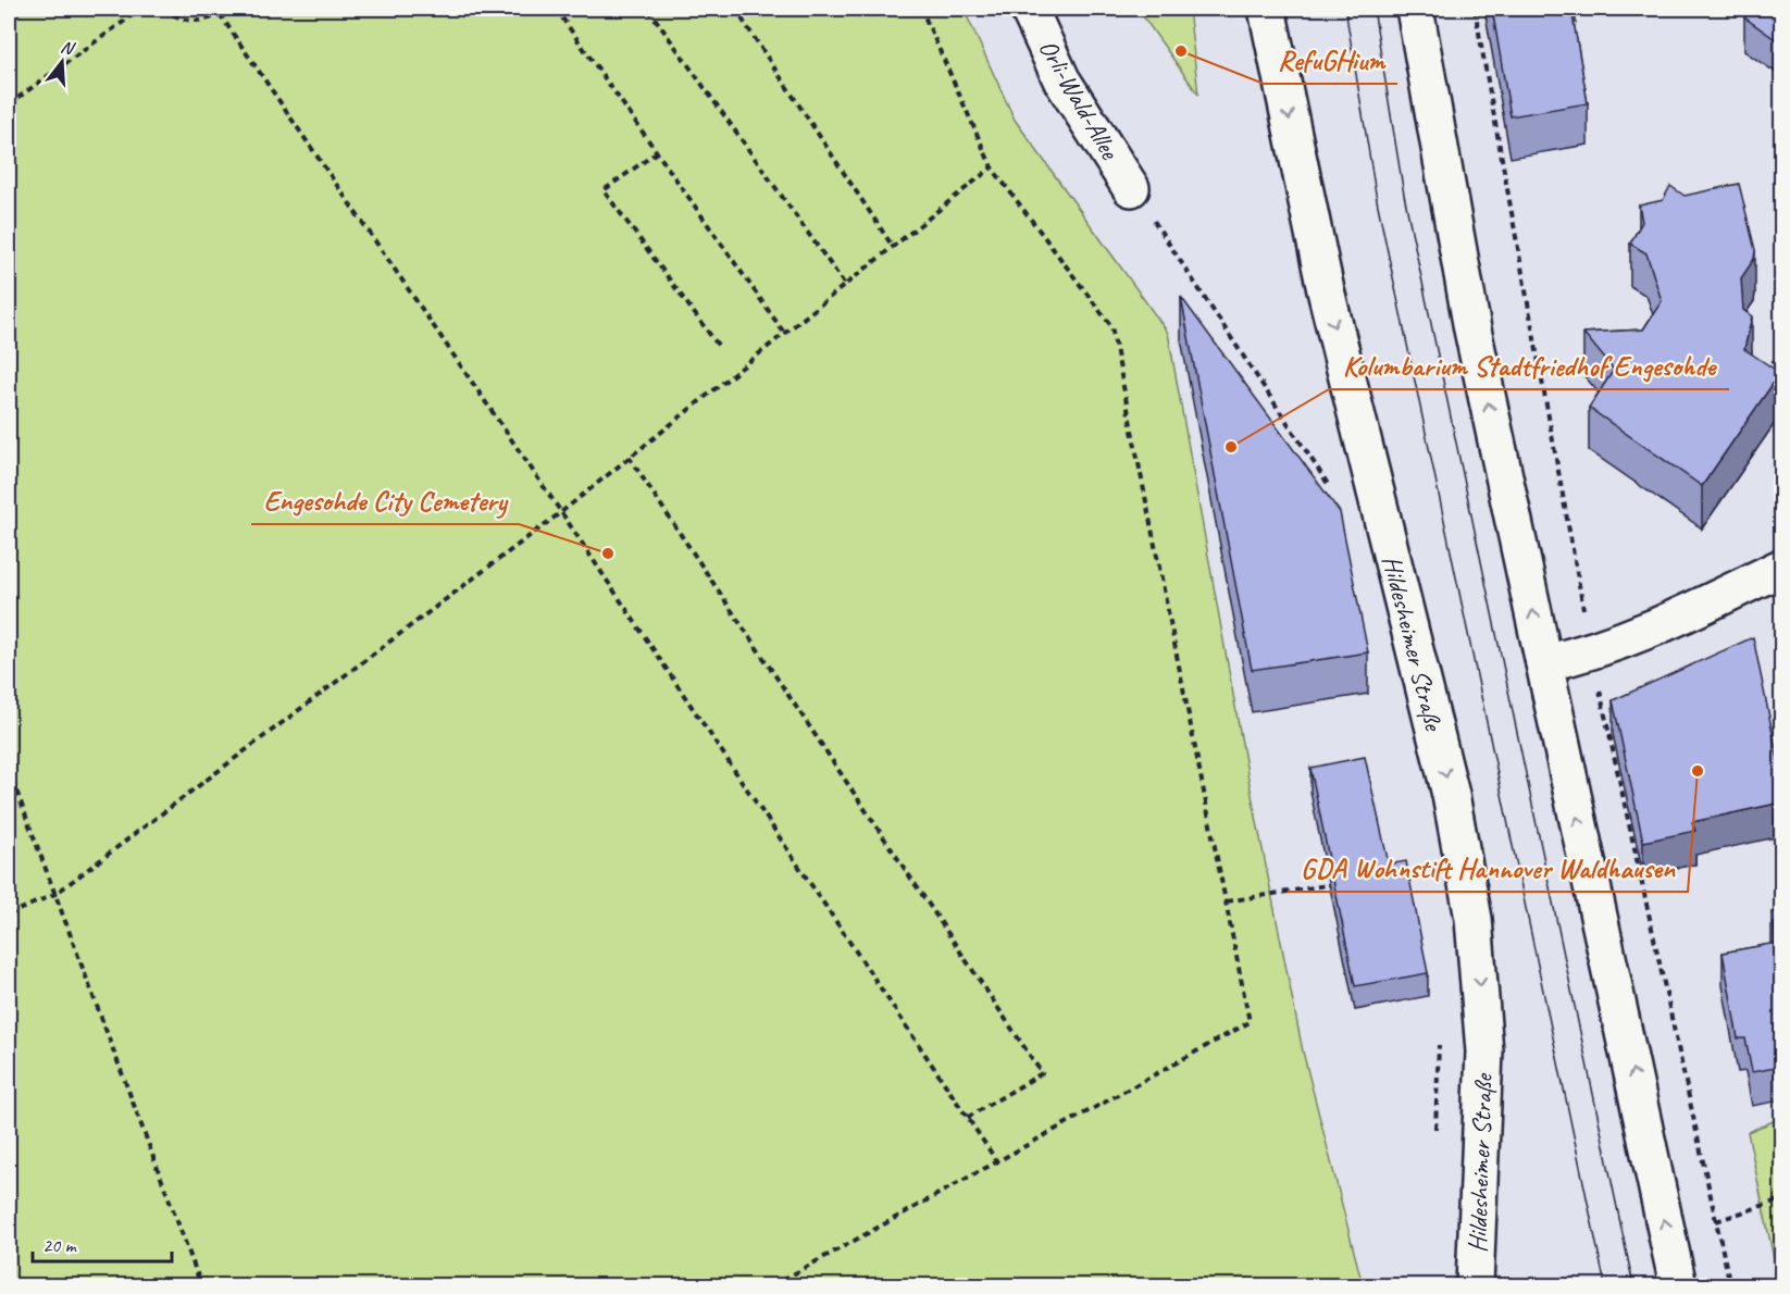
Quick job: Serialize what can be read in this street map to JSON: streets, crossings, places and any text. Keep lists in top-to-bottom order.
{
  "streets": {
    "main road": ["Orli-Wald-Allee", "Hildesheimer Straße"]
  },
  "places": [
    "RefuGHium",
    "Kolumbarium Stadtfriedhof Engesohde",
    "Engesohde City Cemetery",
    "GDA Wohnstift Hannover Waldhausen"
  ],
  "scale_bar": "20 m",
  "north": "top"
}
